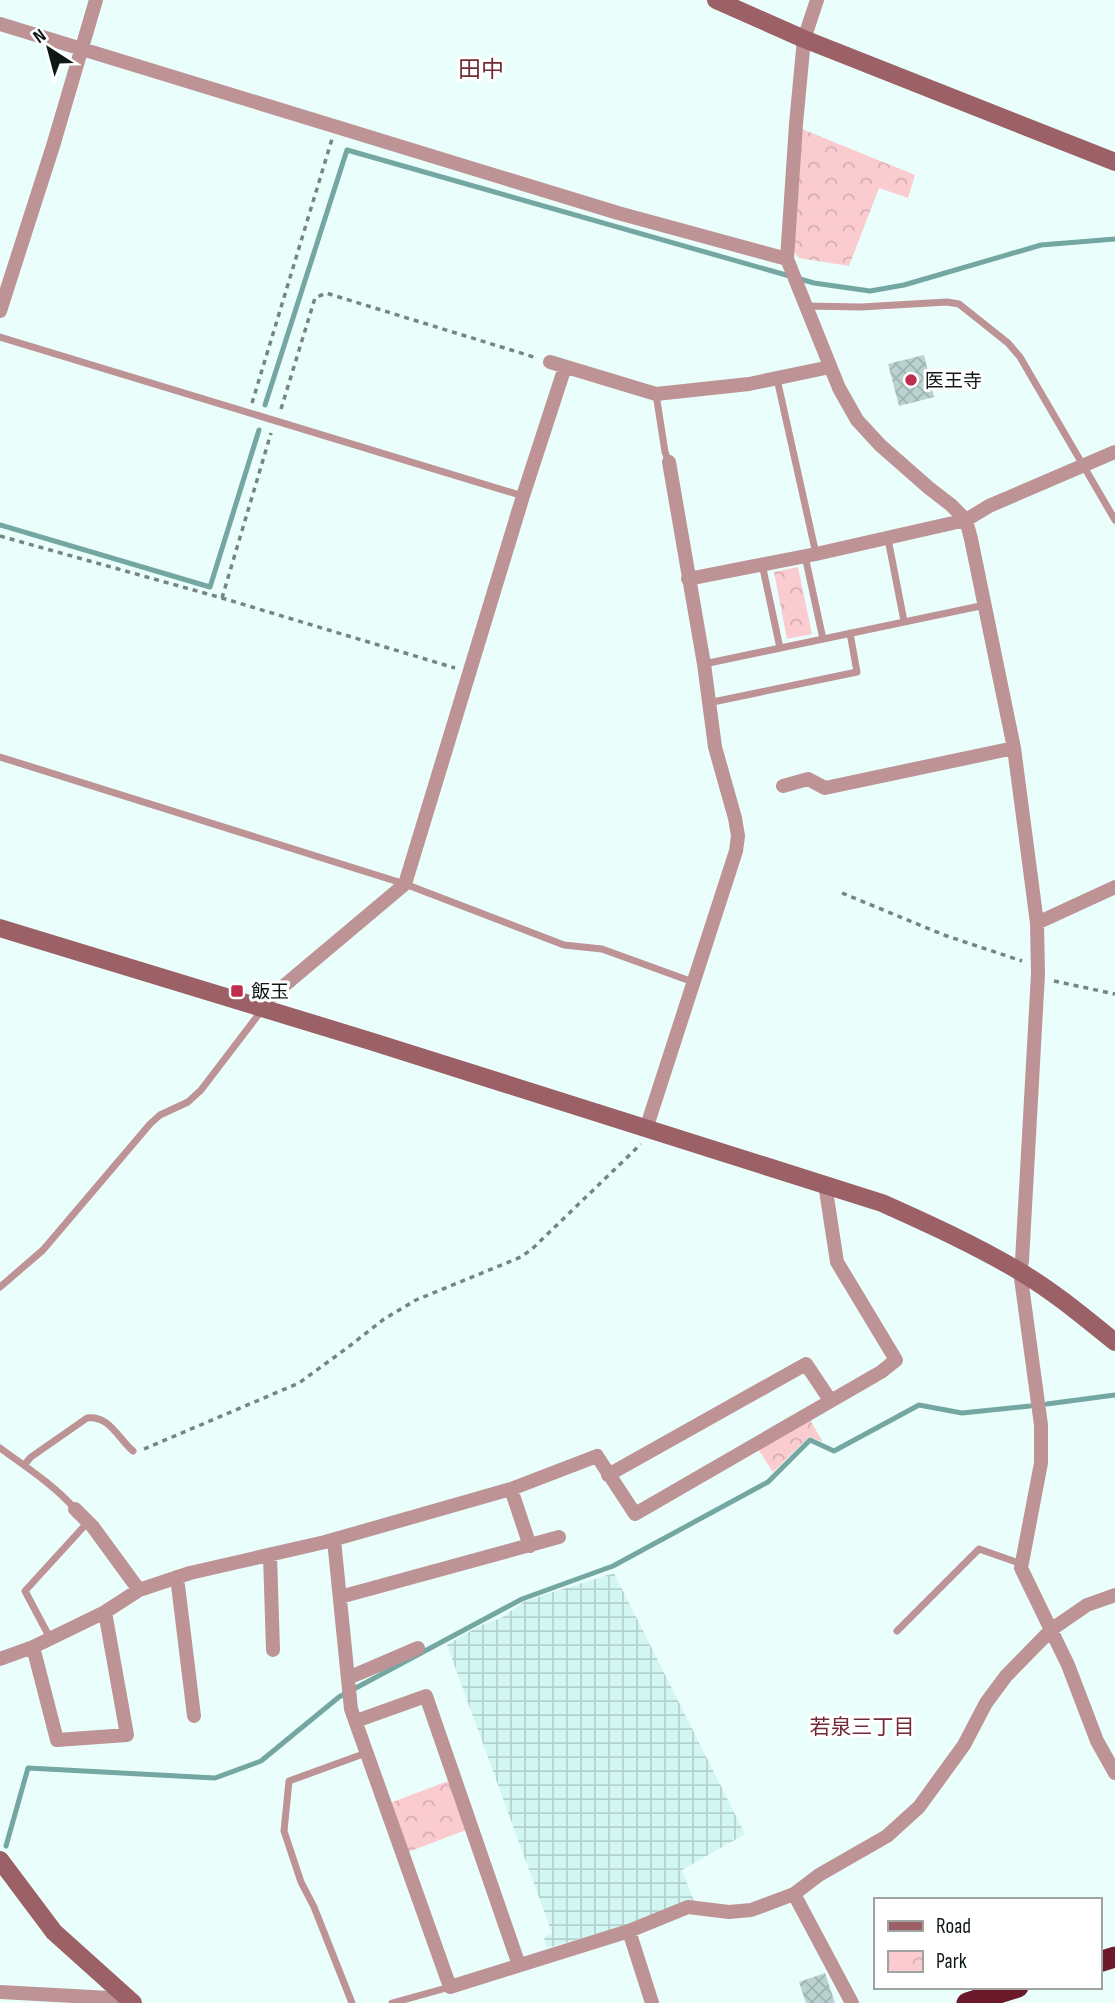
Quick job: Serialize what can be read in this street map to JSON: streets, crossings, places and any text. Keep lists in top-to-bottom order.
{
  "districts": ["田中", "若泉三丁目"],
  "places": {
    "other": ["医王寺"],
    "transit": ["飯玉"]
  },
  "legend": ["Road", "Park"],
  "north": "top left"
}
